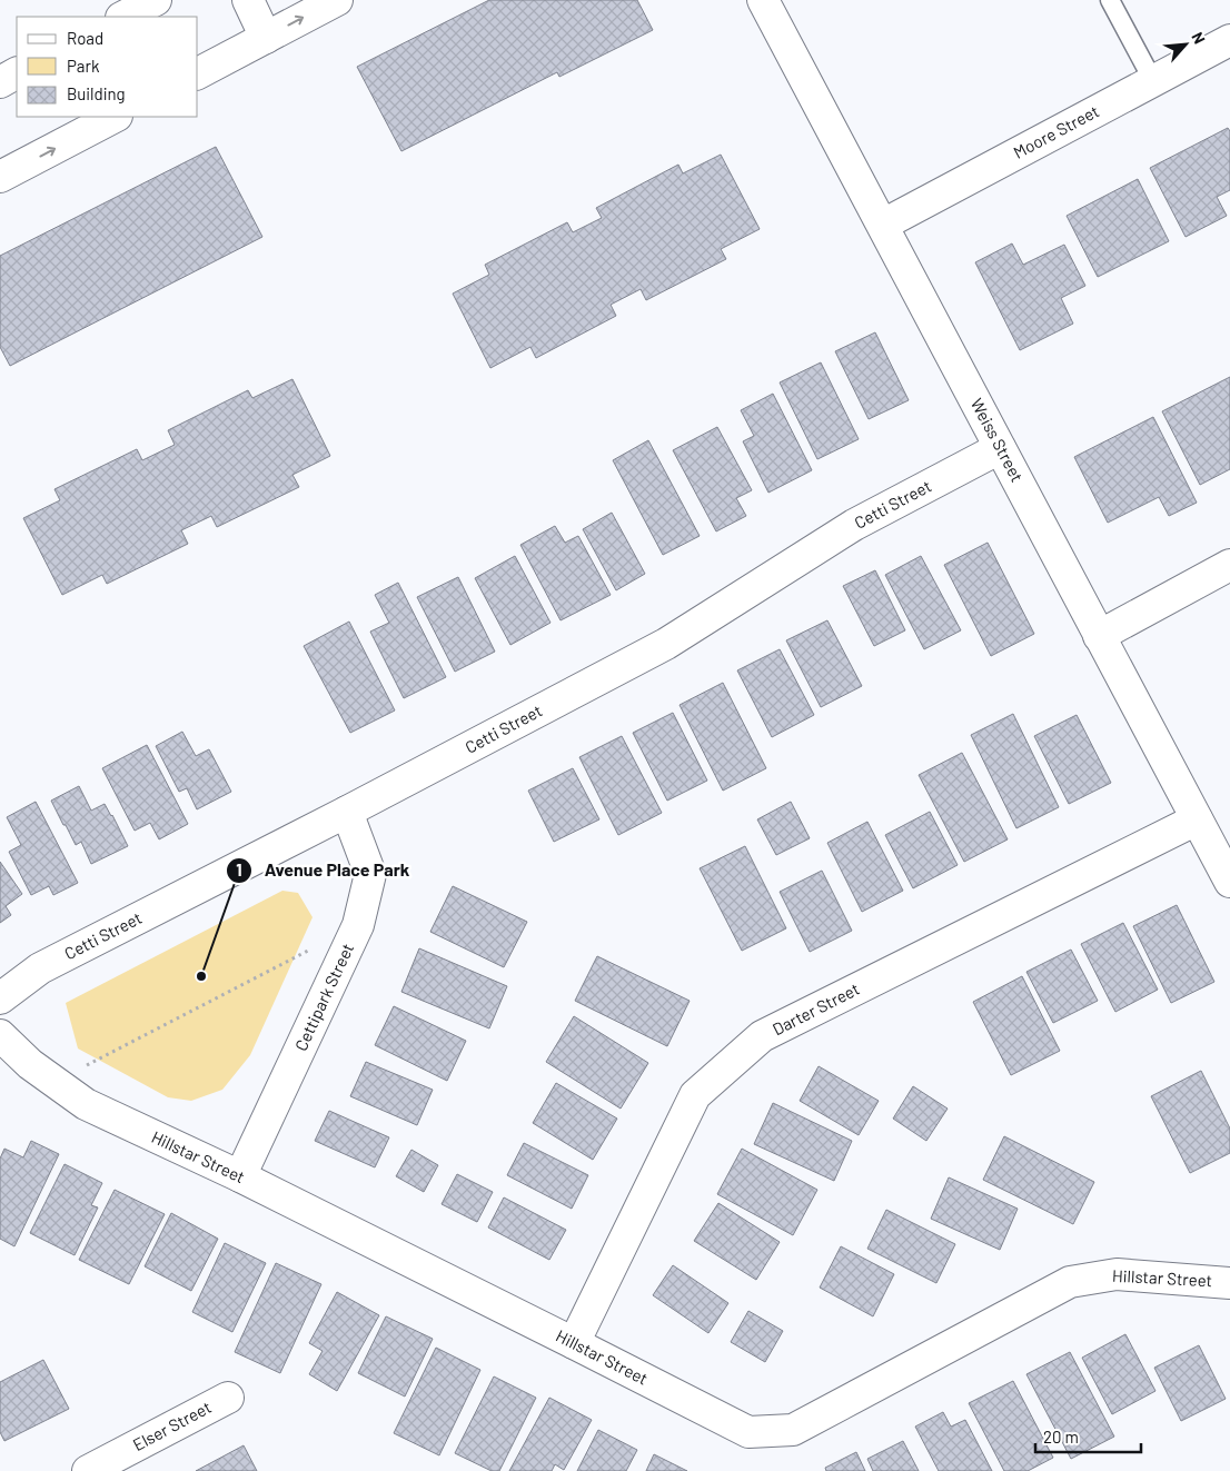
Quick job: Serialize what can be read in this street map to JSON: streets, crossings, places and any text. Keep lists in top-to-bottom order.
{
  "streets": {
    "street": [
      "Moore Street",
      "Weiss Street",
      "Cetti Street",
      "Cettipark Street",
      "Darter Street",
      "Hillstar Street",
      "Elser Street"
    ]
  },
  "crossings": [
    ["Moore Street", "Weiss Street"],
    ["Weiss Street", "Cetti Street"],
    ["Weiss Street", "Darter Street"],
    ["Cetti Street", "Cettipark Street"],
    ["Cettipark Street", "Hillstar Street"],
    ["Darter Street", "Hillstar Street"]
  ],
  "places": ["Avenue Place Park"],
  "legend": ["Road", "Park", "Building"],
  "scale_bar": "20 m",
  "north": "top right"
}
